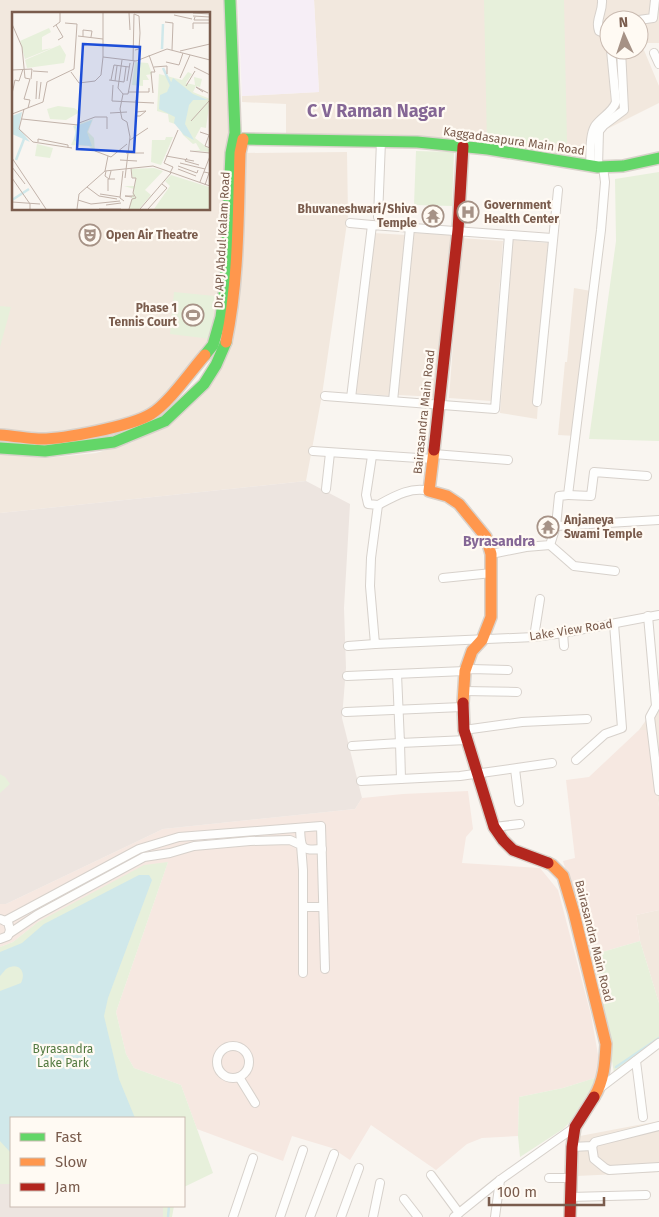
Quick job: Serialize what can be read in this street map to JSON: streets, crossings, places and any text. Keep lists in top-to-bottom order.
{
  "streets": {
    "street": [
      "Kaggadasapura Main Road",
      "Dr. APJ Abdul Kalam Road",
      "Bairasandra Main Road",
      "Lake View Road"
    ]
  },
  "crossings": [
    ["Kaggadasapura Main Road", "Dr. APJ Abdul Kalam Road"],
    ["Kaggadasapura Main Road", "Bairasandra Main Road"],
    ["Bairasandra Main Road", "Lake View Road"]
  ],
  "districts": ["C V Raman Nagar", "Byrasandra"],
  "parks": ["Byrasandra Lake Park"],
  "places": {
    "hospital": ["Government Health Center"],
    "temple": ["Bhuvaneshwari/Shiva Temple", "Anjaneya Swami Temple"],
    "theatre": ["Open Air Theatre"],
    "sports": ["Phase 1 Tennis Court"]
  },
  "legend": ["Fast", "Slow", "Jam"],
  "scale_bar": "100 m",
  "north": "top"
}
